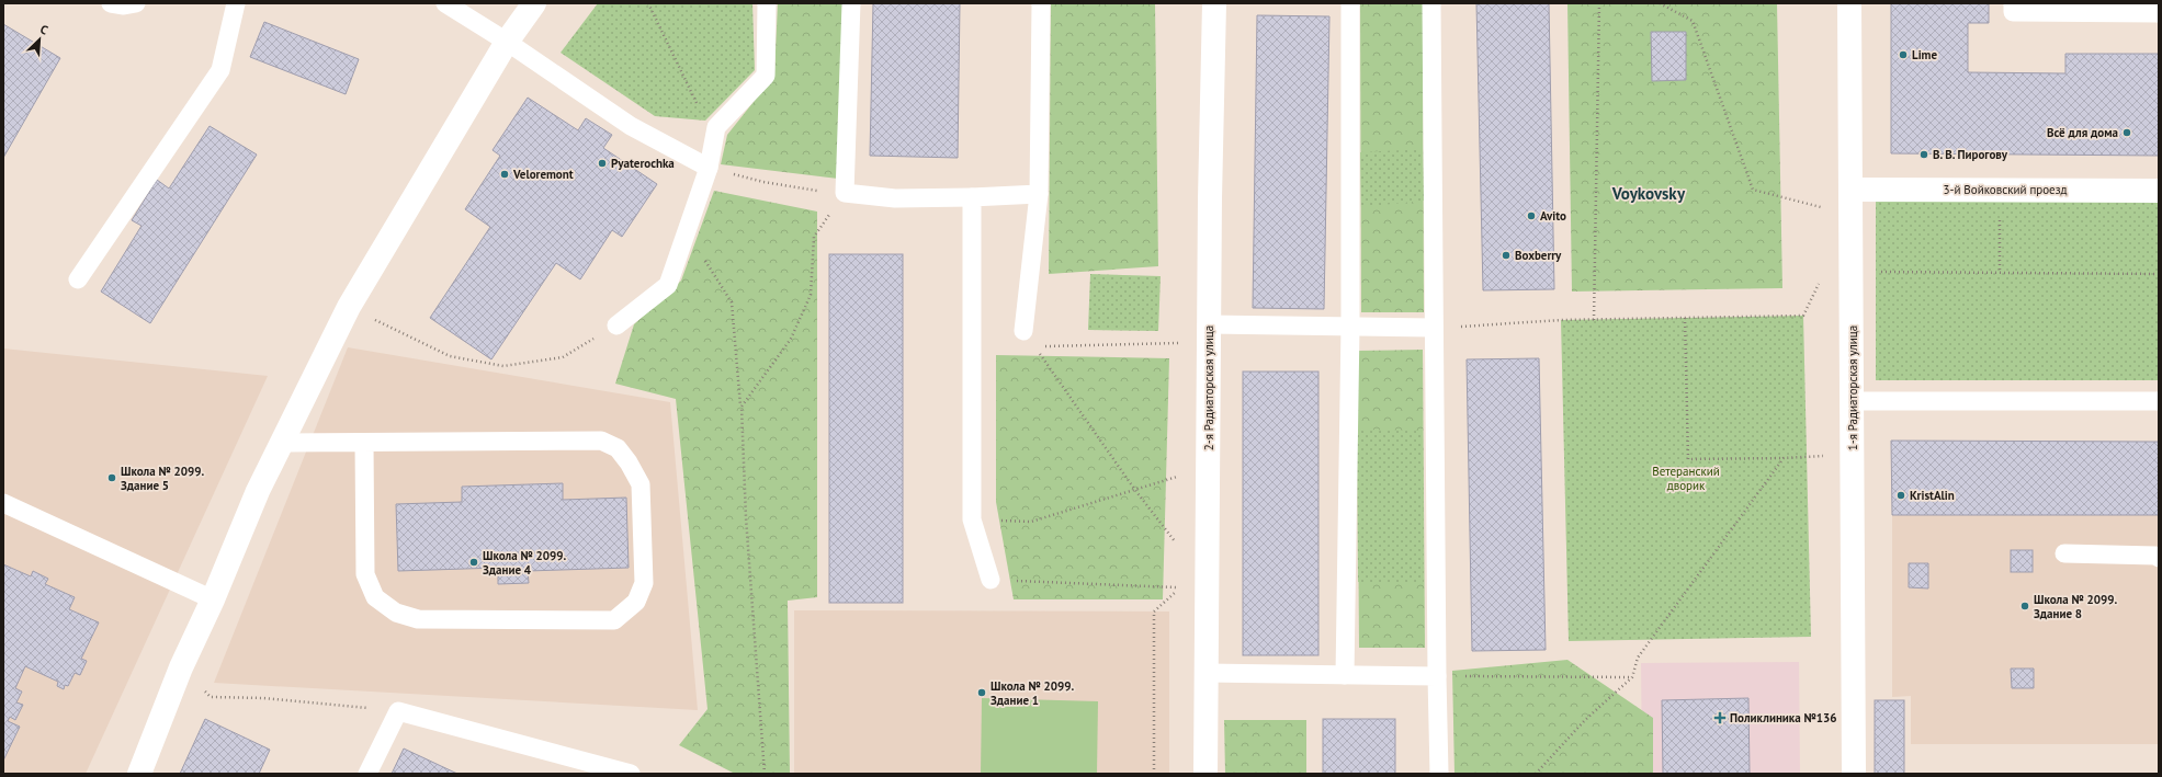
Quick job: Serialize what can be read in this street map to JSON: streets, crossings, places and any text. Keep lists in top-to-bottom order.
{
  "streets": {
    "street": ["3-й Войковский проезд", "2-я Радиаторская улица", "1-я Радиаторская улица"]
  },
  "crossings": [
    ["3-й Войковский проезд", "1-я Радиаторская улица"]
  ],
  "districts": ["Voykovsky"],
  "parks": ["Ветеранский дворик"],
  "places": {
    "other": [
      "Lime",
      "Всё для дома",
      "В. В. Пирогову",
      "Pyaterochka",
      "Veloremont",
      "Avito",
      "Boxberry",
      "Школа № 2099. Здание 5",
      "KristAlin",
      "Школа № 2099. Здание 4",
      "Школа № 2099. Здание 8",
      "Школа № 2099. Здание 1"
    ],
    "health": ["Поликлиника №136"]
  },
  "north": "top right"
}
